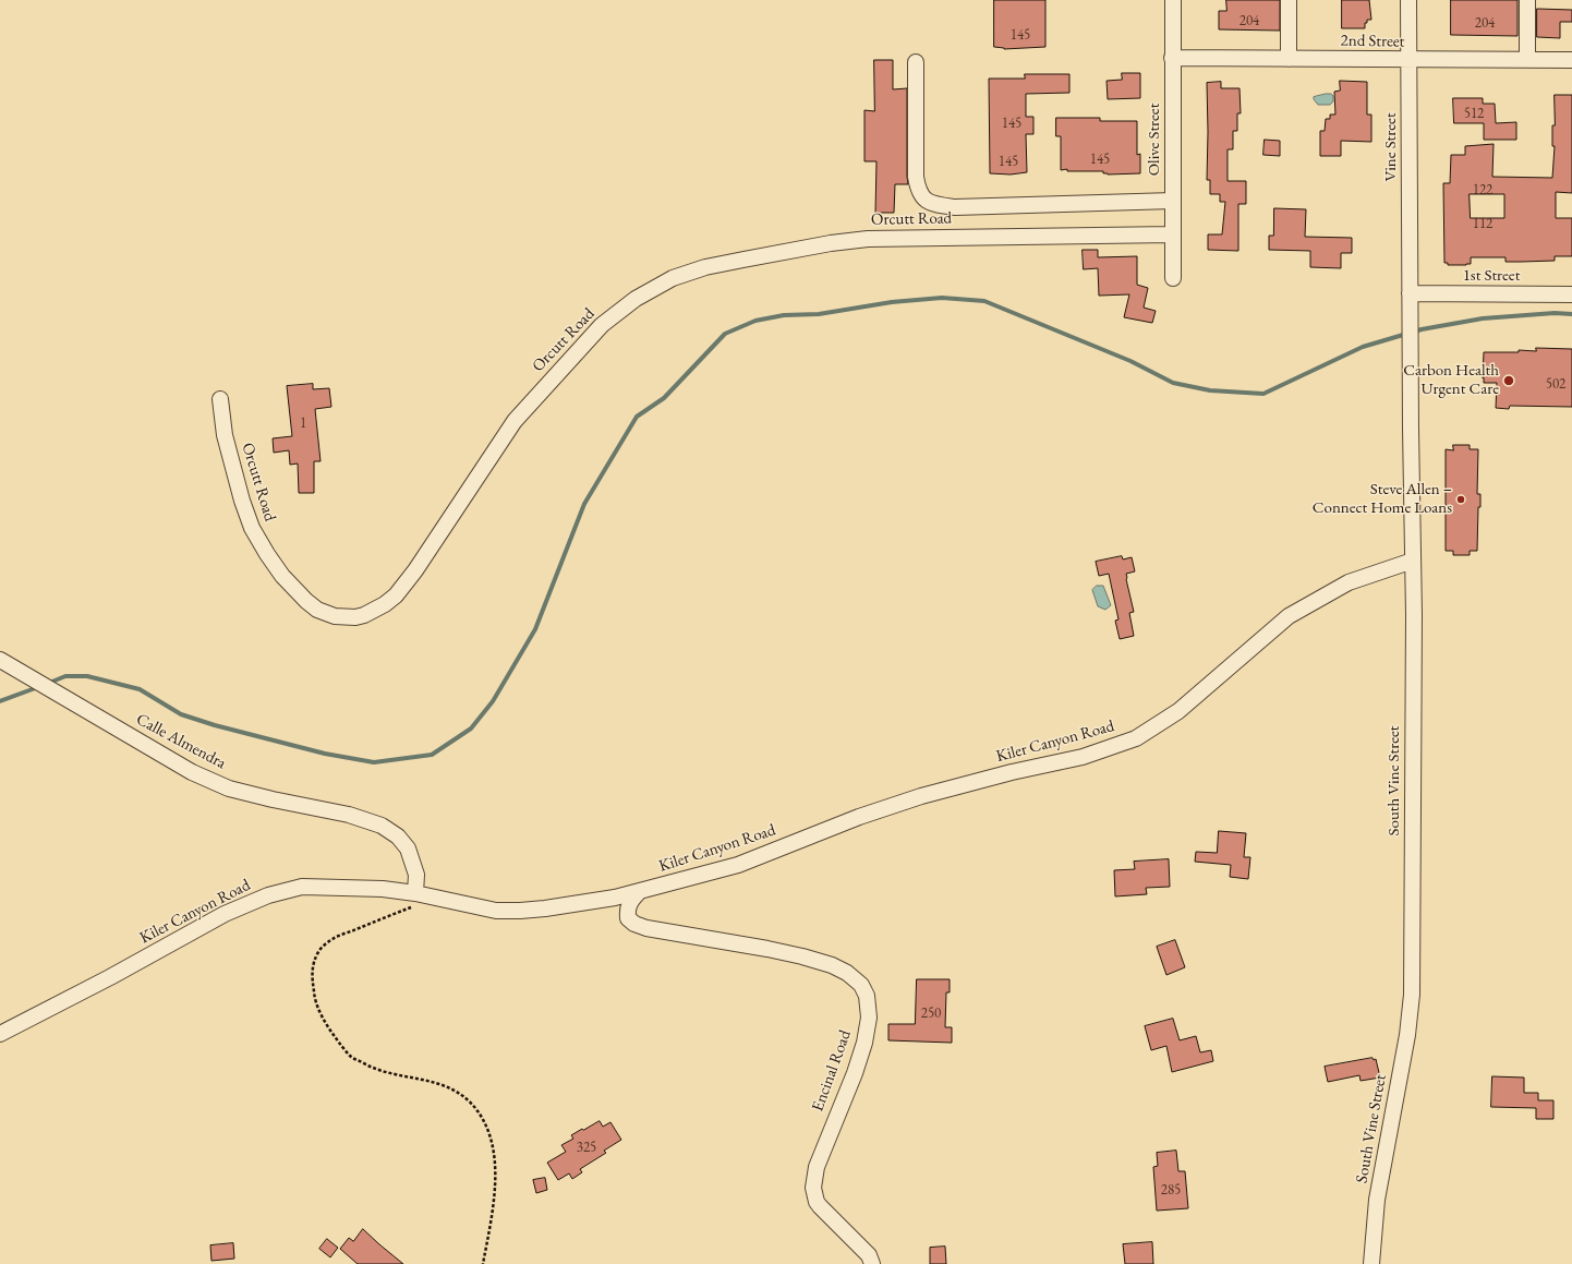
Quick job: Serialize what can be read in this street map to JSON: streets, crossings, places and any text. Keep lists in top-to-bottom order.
{
  "streets": {
    "street": [
      "2nd Street",
      "Olive Street",
      "Vine Street",
      "Orcutt Road",
      "1st Street",
      "Calle Almendra",
      "Kiler Canyon Road",
      "South Vine Street",
      "Encinal Road"
    ]
  },
  "crossings": [
    ["2nd Street", "Olive Street"],
    ["2nd Street", "Vine Street"],
    ["Olive Street", "Orcutt Road"],
    ["Vine Street", "1st Street"],
    ["Vine Street", "South Vine Street"],
    ["1st Street", "South Vine Street"],
    ["Calle Almendra", "Kiler Canyon Road"],
    ["Kiler Canyon Road", "South Vine Street"],
    ["Kiler Canyon Road", "Encinal Road"]
  ],
  "places": ["Carbon Health Urgent Care", "Steve Allen – Connect Home Loans"],
  "house_numbers": [
    "204",
    "204",
    "145",
    "512",
    "145",
    "145",
    "145",
    "122",
    "112",
    "502",
    "1",
    "250",
    "325",
    "285"
  ]
}
